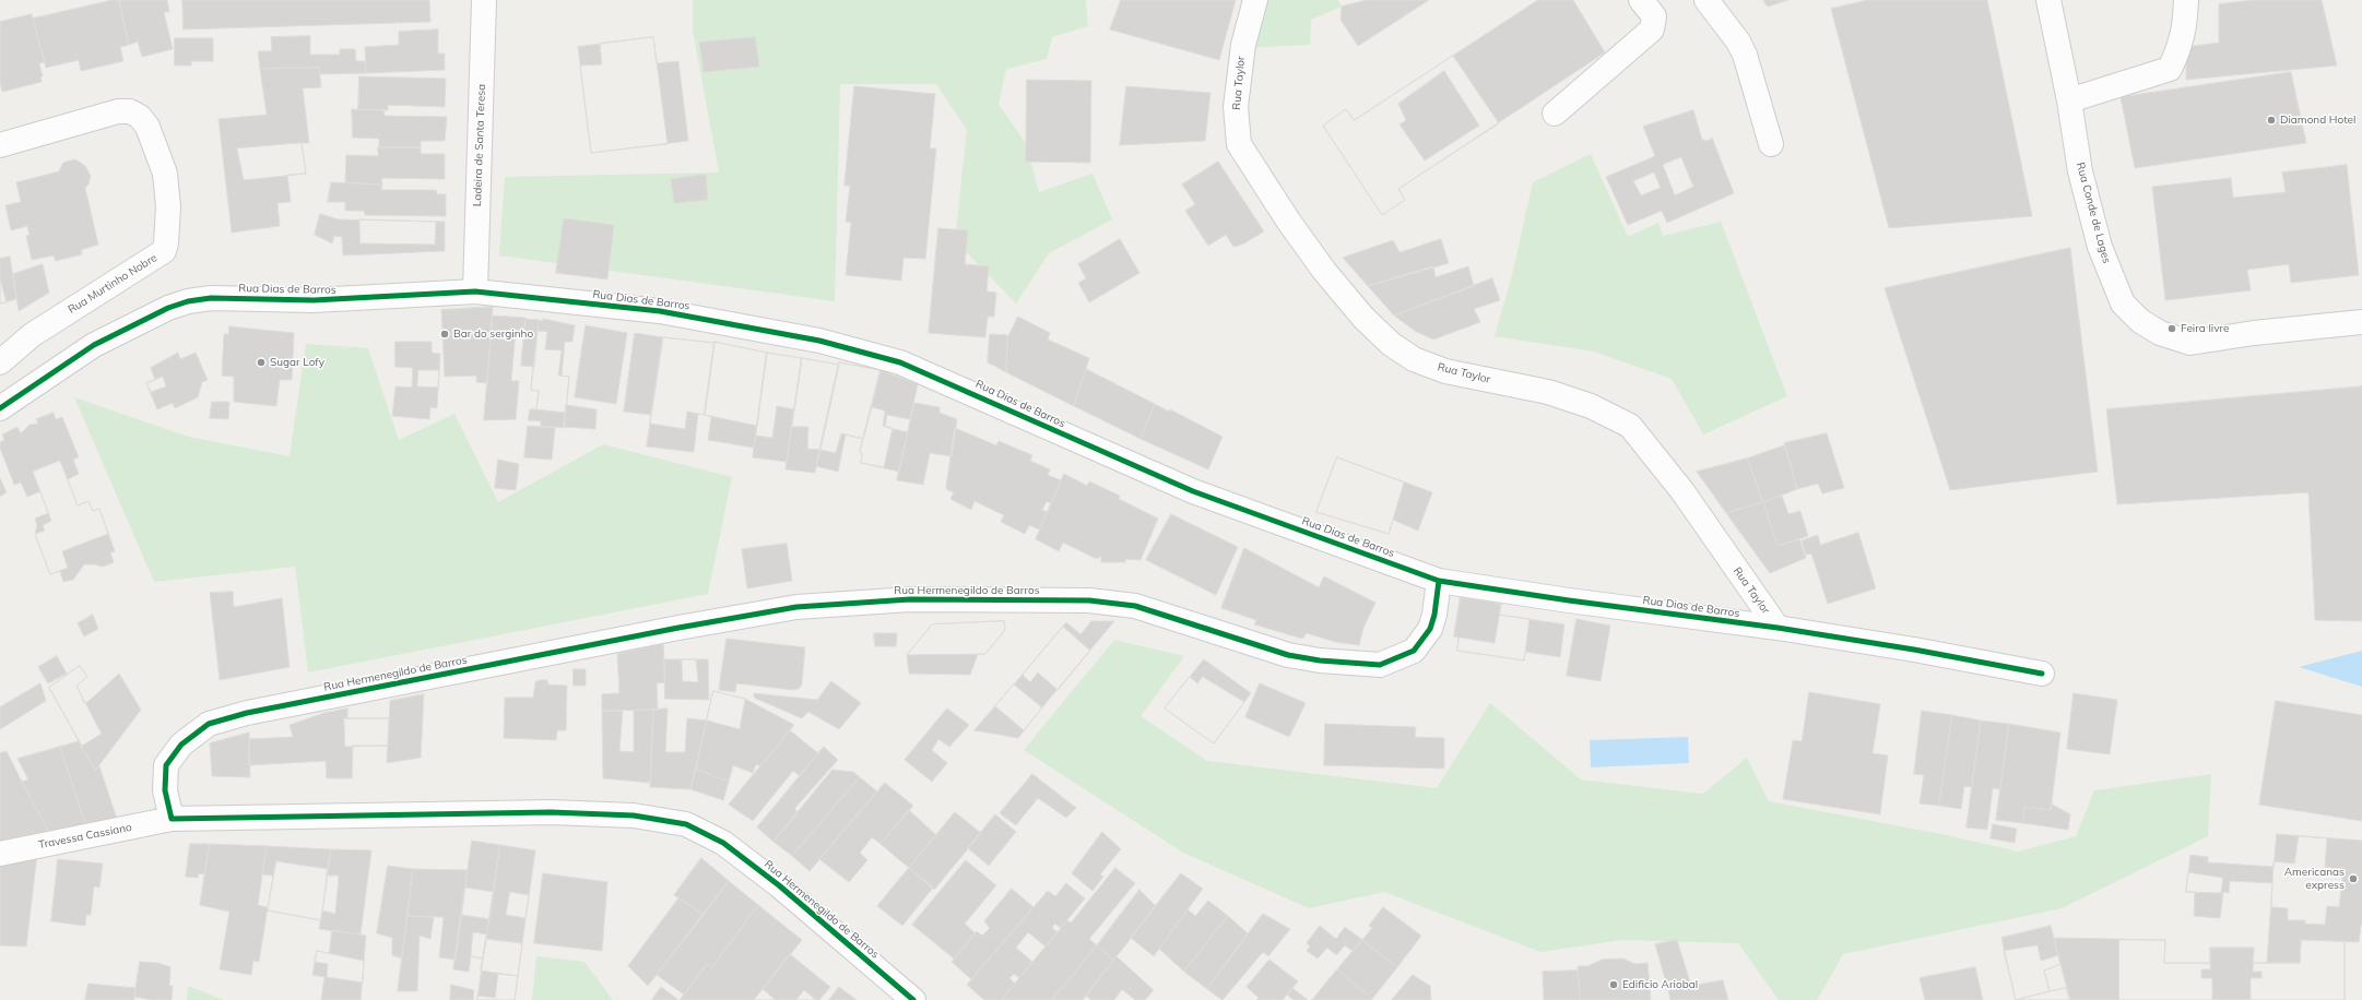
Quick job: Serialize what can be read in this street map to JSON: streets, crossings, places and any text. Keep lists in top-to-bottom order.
{
  "streets": {
    "street": [
      "Rua Taylor",
      "Ladeira de Santa Teresa",
      "Rua Conde de Lages",
      "Rua Murtinho Nobre",
      "Rua Dias de Barros",
      "Rua Hermenegildo de Barros",
      "Travessa Cassiano"
    ]
  },
  "crossings": [
    ["Rua Taylor", "Rua Dias de Barros"],
    ["Ladeira de Santa Teresa", "Rua Dias de Barros"],
    ["Rua Dias de Barros", "Rua Hermenegildo de Barros"],
    ["Rua Hermenegildo de Barros", "Travessa Cassiano"]
  ],
  "places": [
    "Diamond Hotel",
    "Feira livre",
    "Bar do serginho",
    "Sugar Lofy",
    "Americanas express",
    "Edificio Ariobal"
  ]
}
